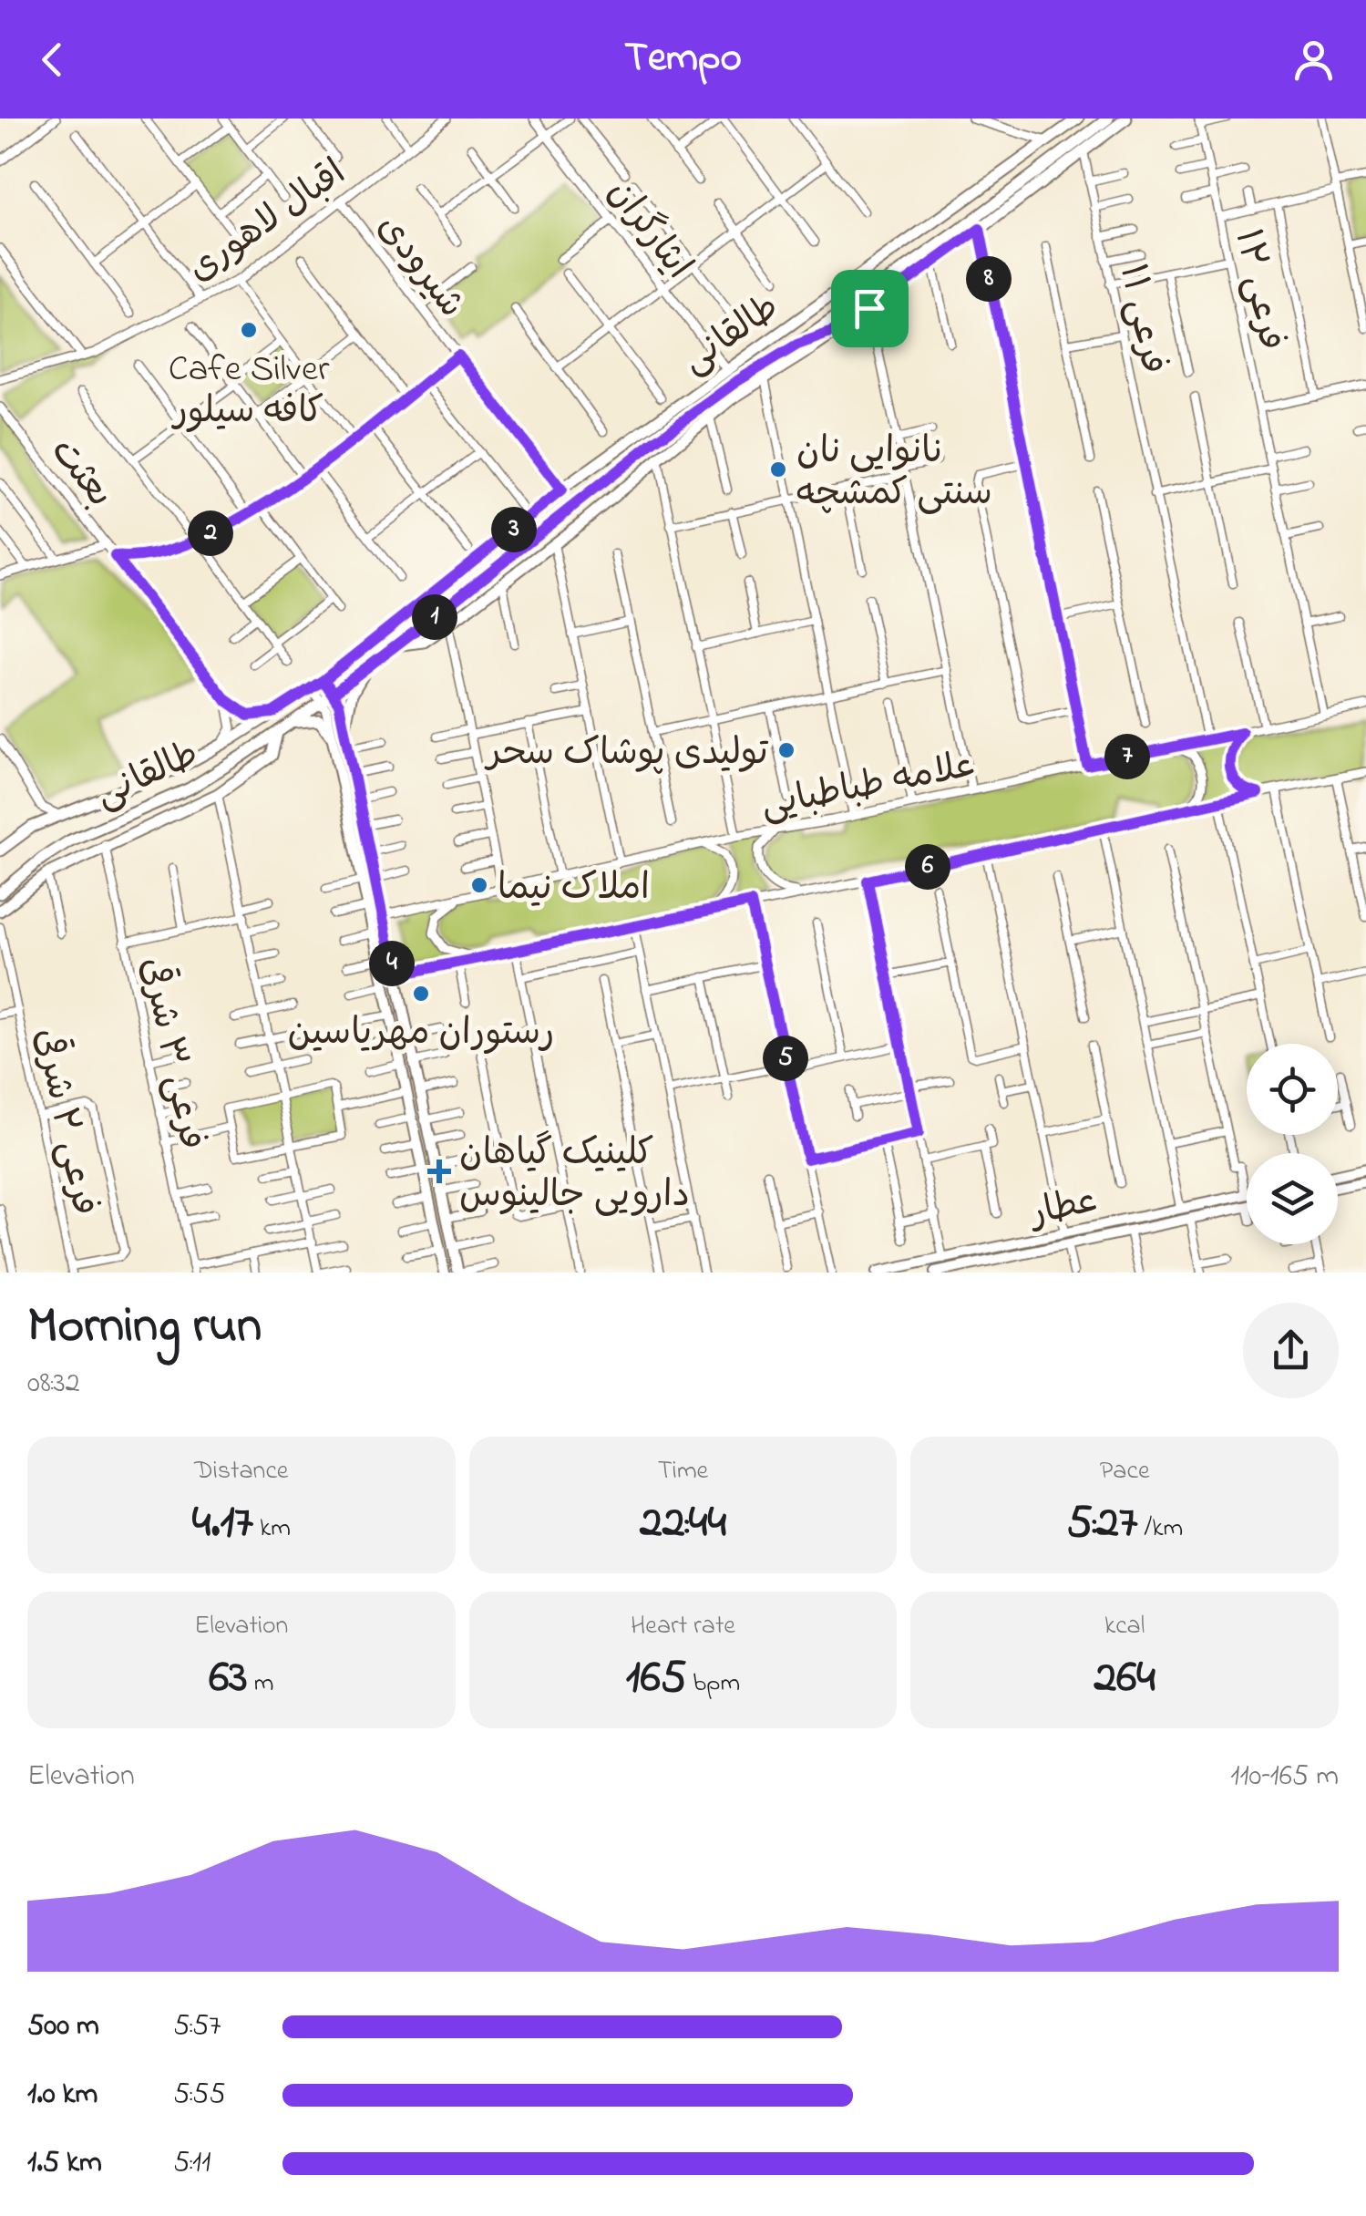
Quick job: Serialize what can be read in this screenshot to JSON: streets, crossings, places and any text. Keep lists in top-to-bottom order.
{
  "streets": {
    "main road": ["طالقانی", "عطار"],
    "street": [
      "اقبال لاهوری",
      "ایثارگران",
      "شیرودی",
      "فرعی ۱۲",
      "فرعی ۱۱",
      "بعثت",
      "علامه طباطبایی",
      "فرعی ۳ شرقی",
      "فرعی ۲ شرقی"
    ]
  },
  "crossings": [
    ["اقبال لاهوری", "شیرودی"],
    ["ایثارگران", "طالقانی"],
    ["شیرودی", "طالقانی"],
    ["فرعی ۱۲", "علامه طباطبایی"]
  ],
  "places": {
    "other": [
      "Cafe Silver کافه سیلور",
      "نانوایی نان سنتی کمشچه",
      "تولیدی پوشاک سحر",
      "املاک نیما",
      "رستوران مهریاسین"
    ],
    "health": ["کلینیک گیاهان دارویی جالینوس"]
  },
  "page": {
    "header": "Tempo",
    "pins": [
      "8",
      "3",
      "2",
      "1",
      "7",
      "6",
      "4",
      "5"
    ],
    "heading": ["Morning run", "08:32"],
    "stats": [
      ["Distance", "4.17 km"],
      ["Time", "22:44"],
      ["Pace", "5:27 /km"],
      ["Elevation", "63 m"],
      ["Heart rate", "165 bpm"],
      ["kcal", "264"]
    ],
    "chart": ["Elevation", "110–165 m"],
    "list": [
      {
        "name": "500 m",
        "note": "5:57"
      },
      {
        "name": "1.0 km",
        "note": "5:55"
      },
      {
        "name": "1.5 km",
        "note": "5:11"
      }
    ]
  }
}
